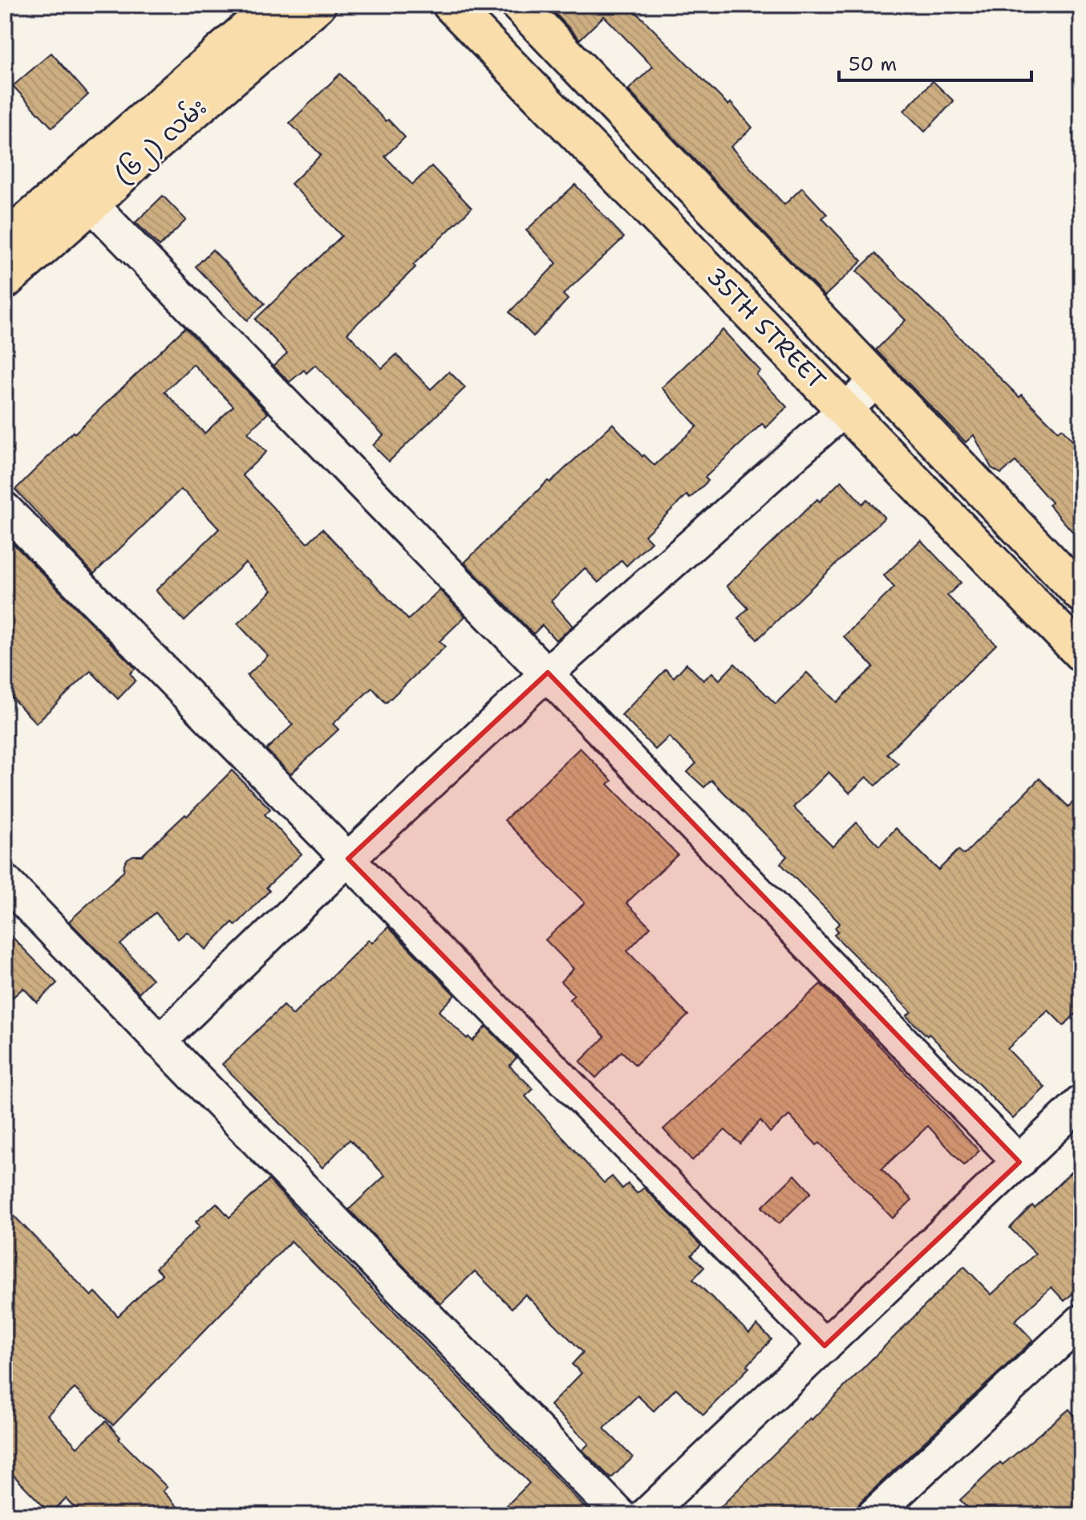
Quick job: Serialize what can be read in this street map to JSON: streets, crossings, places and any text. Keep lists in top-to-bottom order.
{
  "streets": {
    "main road": ["(၆၂) လမ်း", "35TH STREET"]
  },
  "scale_bar": "50 m"
}
